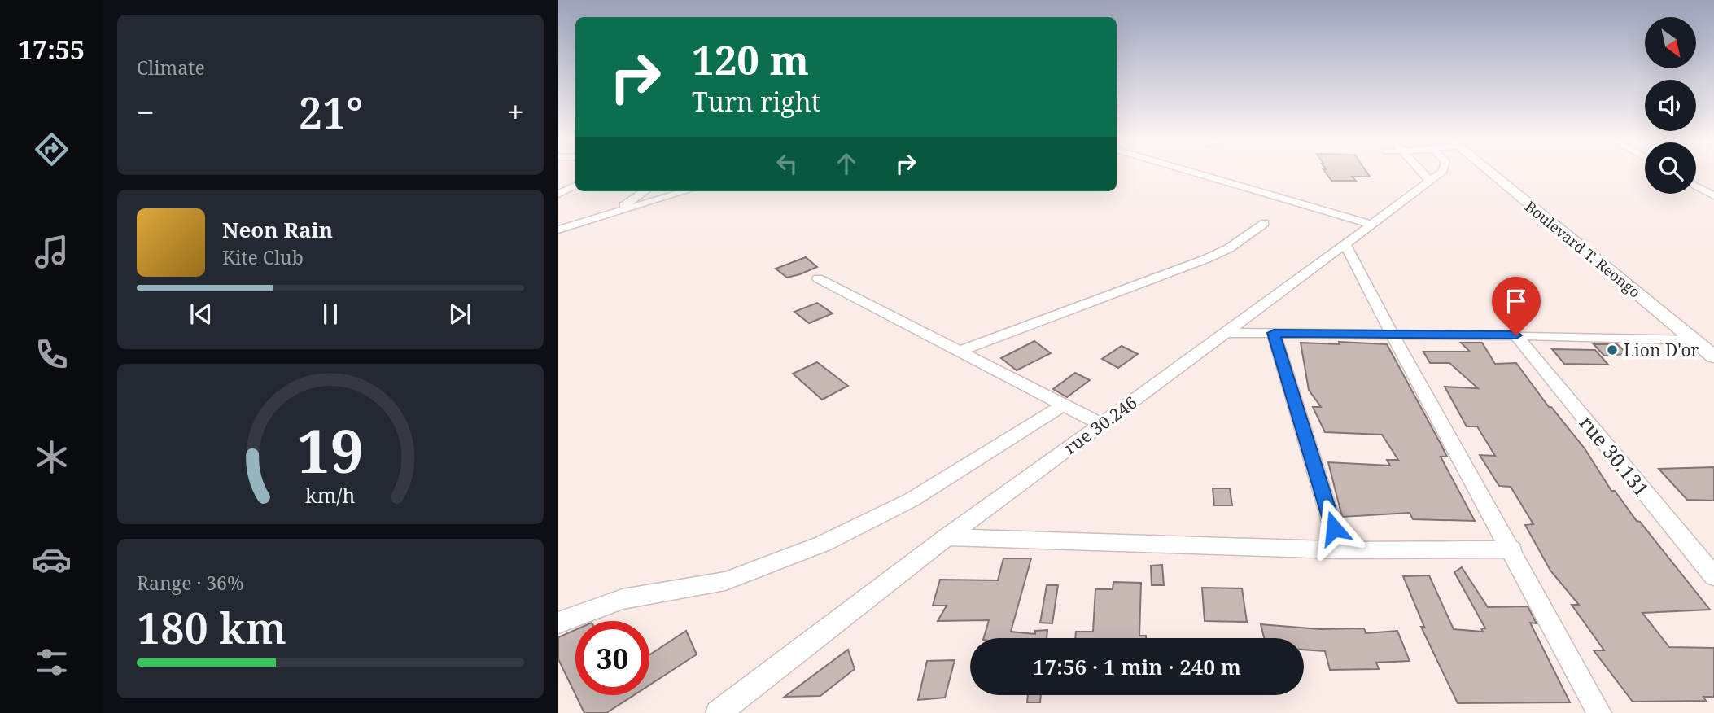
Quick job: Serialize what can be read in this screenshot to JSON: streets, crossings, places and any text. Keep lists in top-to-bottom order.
{
  "streets": {
    "main road": ["Boulevard T. Reongo"],
    "street": ["rue 30.246", "rue 30.131"]
  },
  "places": ["Lion D'or"],
  "north": "bottom right",
  "page": {
    "tabs": "17:55",
    "tile": [
      "Climate",
      ["Range · 36%", "180 km"]
    ],
    "turn": ["120 m", "Turn right"],
    "heat": ["−", "21°", "+"],
    "song": ["Neon Rain", "Kite Club"],
    "limit": "30",
    "trip": "17:56 · 1 min · 240 m",
    "gauge": ["19", "km/h"]
  }
}
